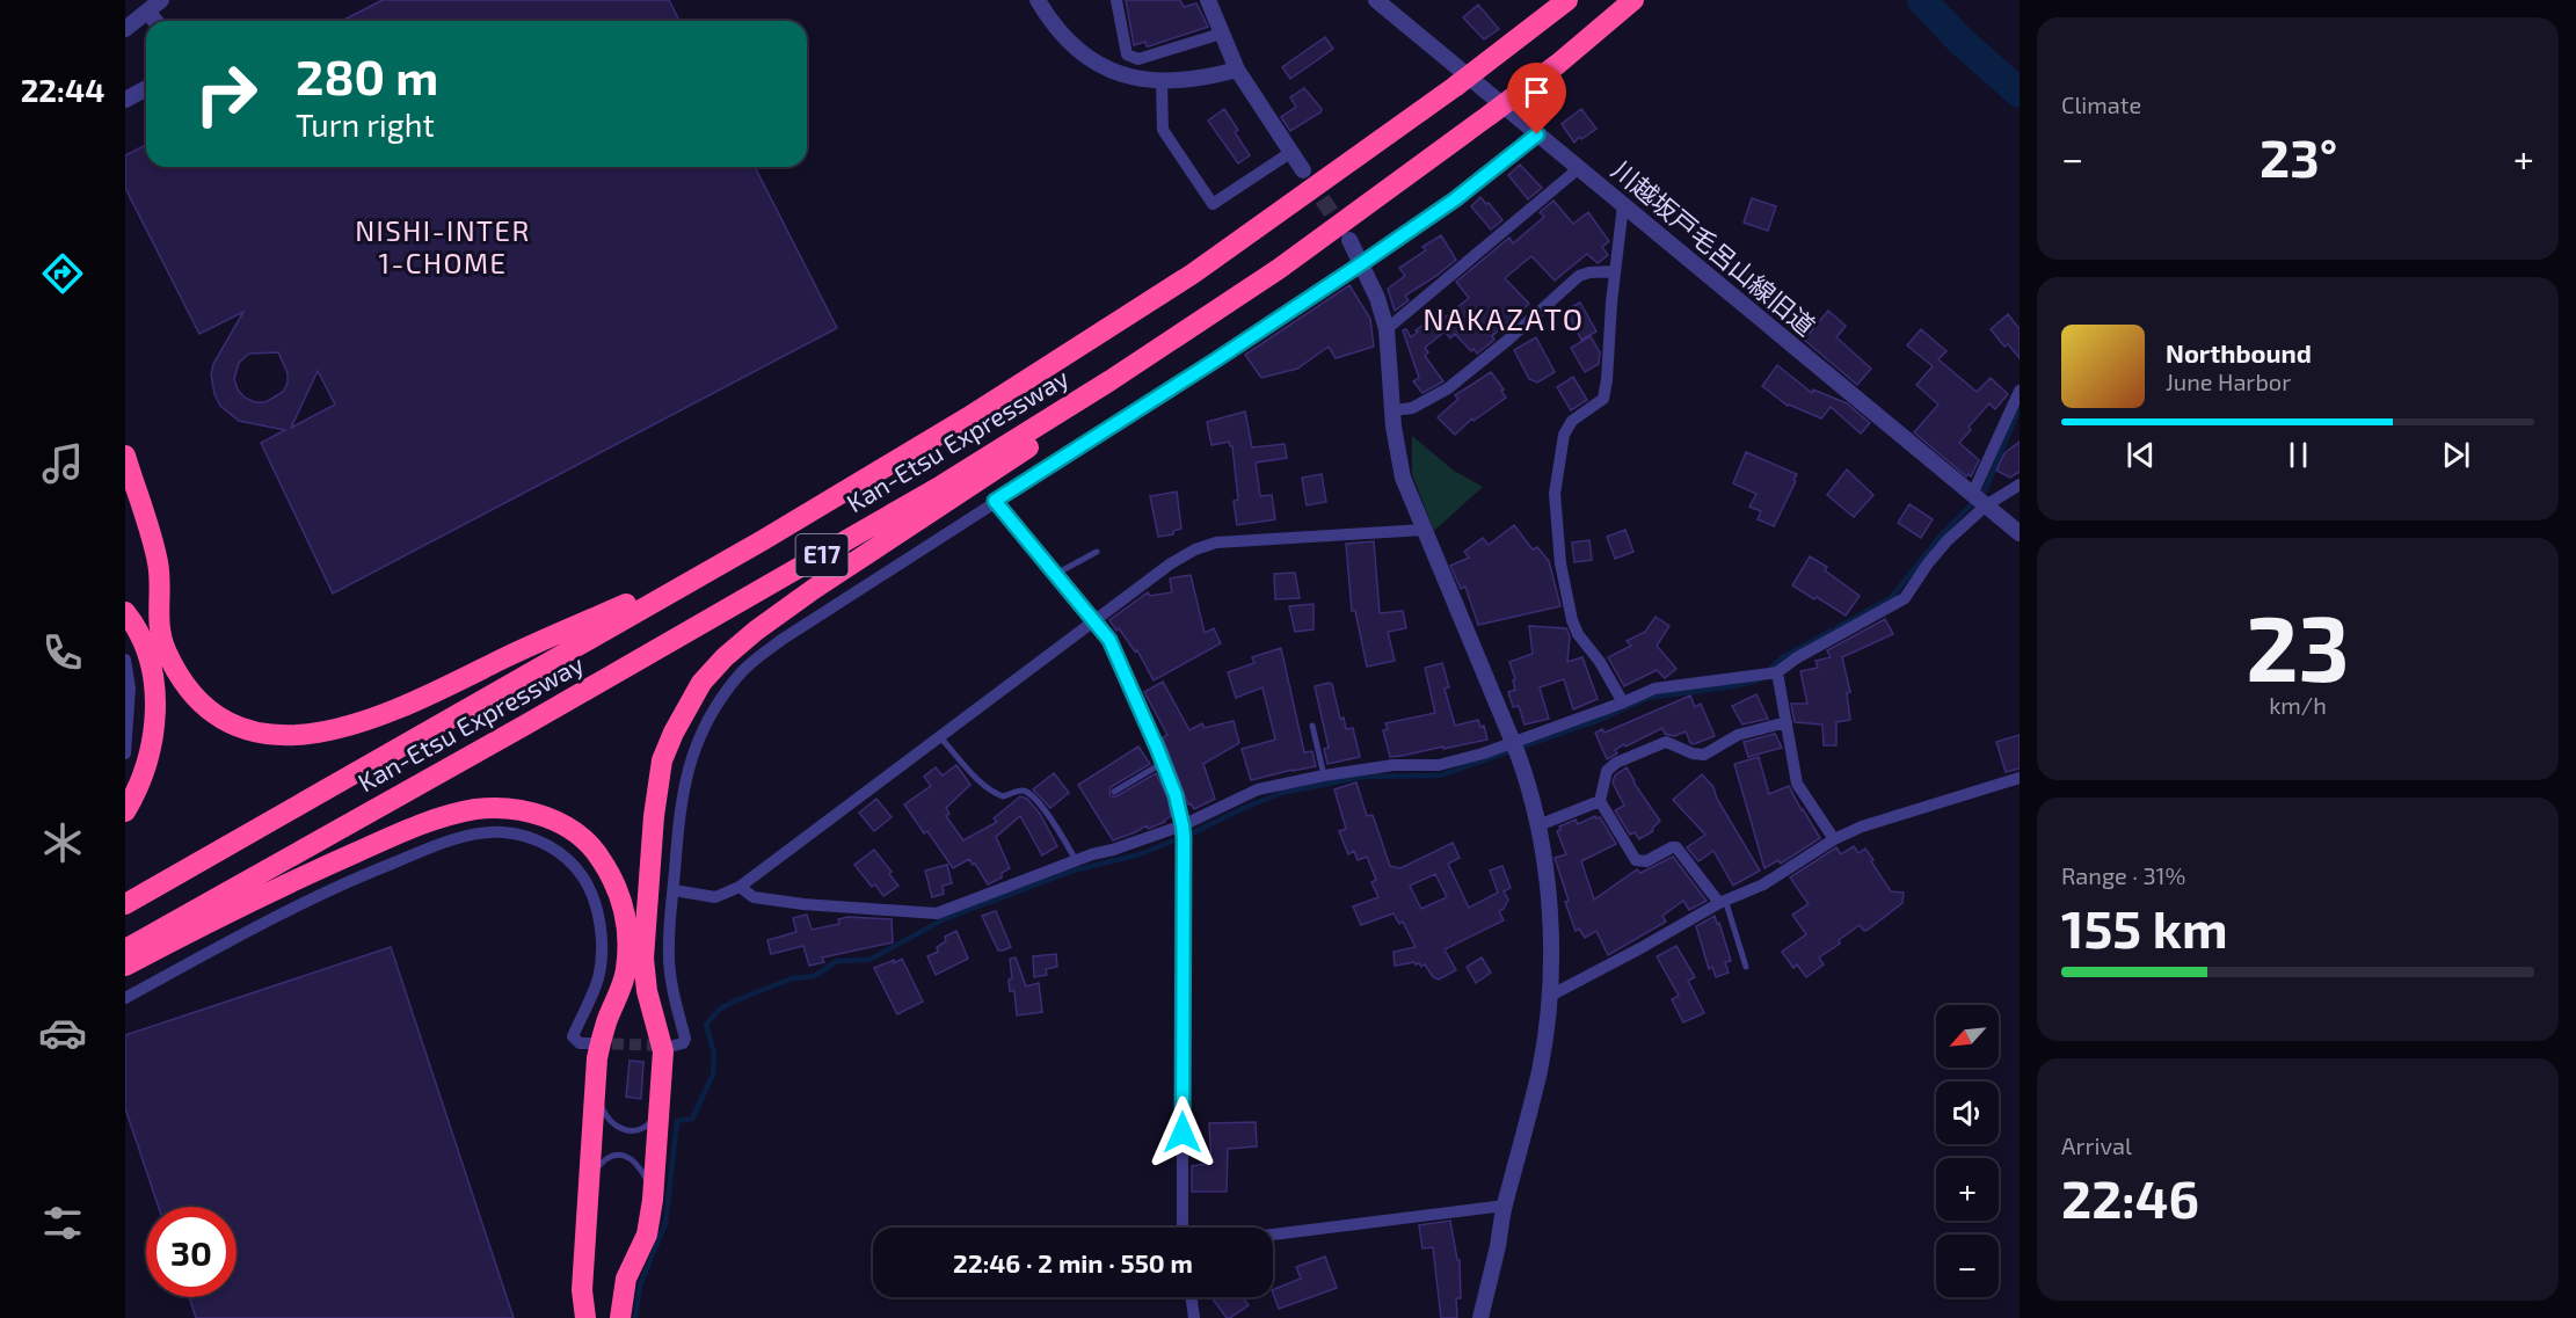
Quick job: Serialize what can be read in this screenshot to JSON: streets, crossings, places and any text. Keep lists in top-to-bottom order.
{
  "streets": {
    "highway": ["Kan-Etsu Expressway", "E17"],
    "street": ["川越坂戸毛呂山線旧道"]
  },
  "districts": ["NISHI-INTER 1-CHOME", "NAKAZATO"],
  "north": "bottom left",
  "page": {
    "tabs": "22:44",
    "tile": [
      "Climate",
      ["23", "km/h"],
      ["Range · 31%", "155 km"],
      ["Arrival", "22:46"]
    ],
    "turn": ["280 m", "Turn right"],
    "heat": ["−", "23°", "+"],
    "song": ["Northbound", "June Harbor"],
    "map_buttons": ["+", "−"],
    "limit": "30",
    "trip": "22:46 · 2 min · 550 m"
  }
}
